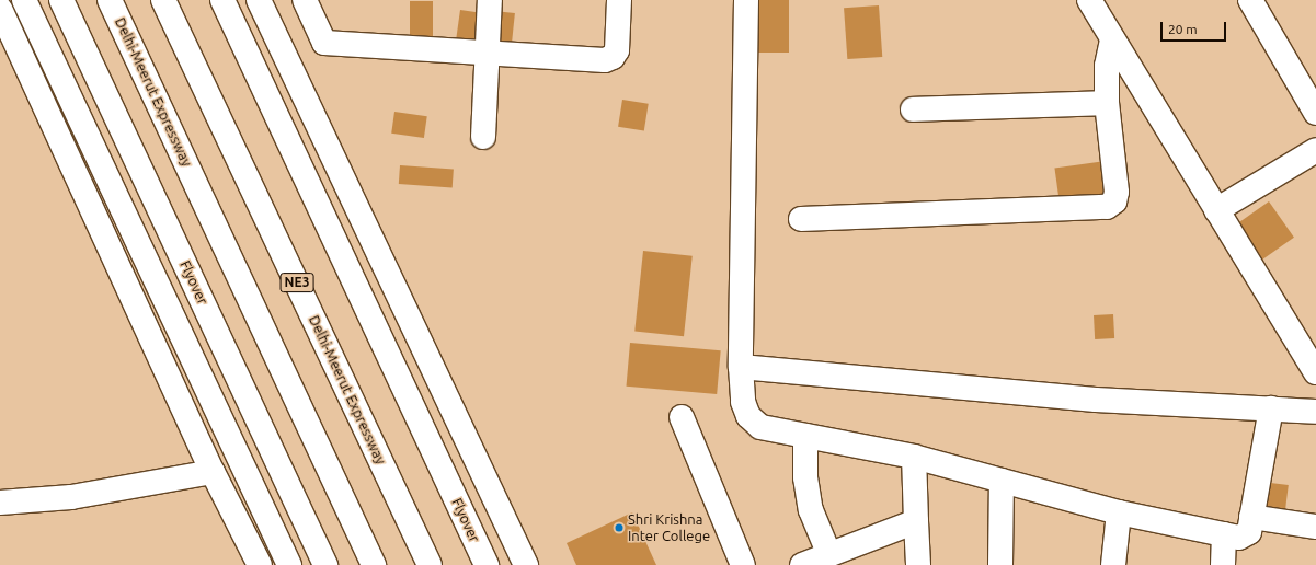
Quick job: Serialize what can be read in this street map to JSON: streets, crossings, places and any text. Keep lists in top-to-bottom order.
{
  "streets": {
    "main road": ["Delhi-Meerut Expressway", "Flyover", "NE3"]
  },
  "places": ["Shri Krishna Inter College"],
  "scale_bar": "20 m"
}
